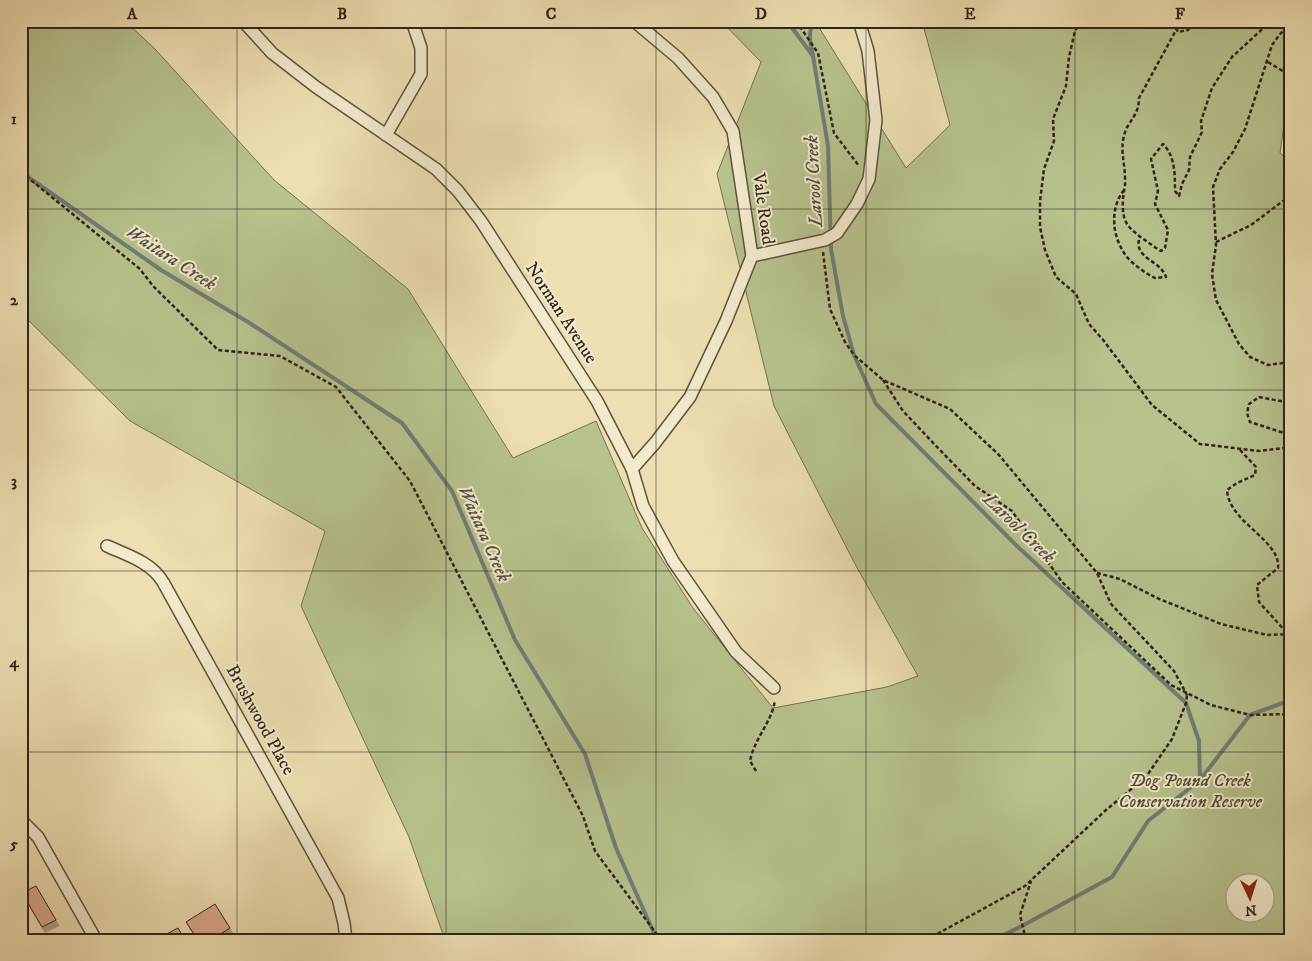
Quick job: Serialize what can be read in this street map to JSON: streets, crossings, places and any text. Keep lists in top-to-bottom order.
{
  "streets": {
    "street": ["Vale Road", "Norman Avenue", "Brushwood Place"]
  },
  "crossings": [
    ["Vale Road", "Norman Avenue"]
  ],
  "water": ["Larool Creek", "Waitara Creek"],
  "parks": ["Dog Pound Creek Conservation Reserve"],
  "north": "bottom",
  "grid": {
    "columns": [
      "A",
      "B",
      "C",
      "D",
      "E",
      "F"
    ],
    "rows": [
      "1",
      "2",
      "3",
      "4",
      "5"
    ]
  }
}
